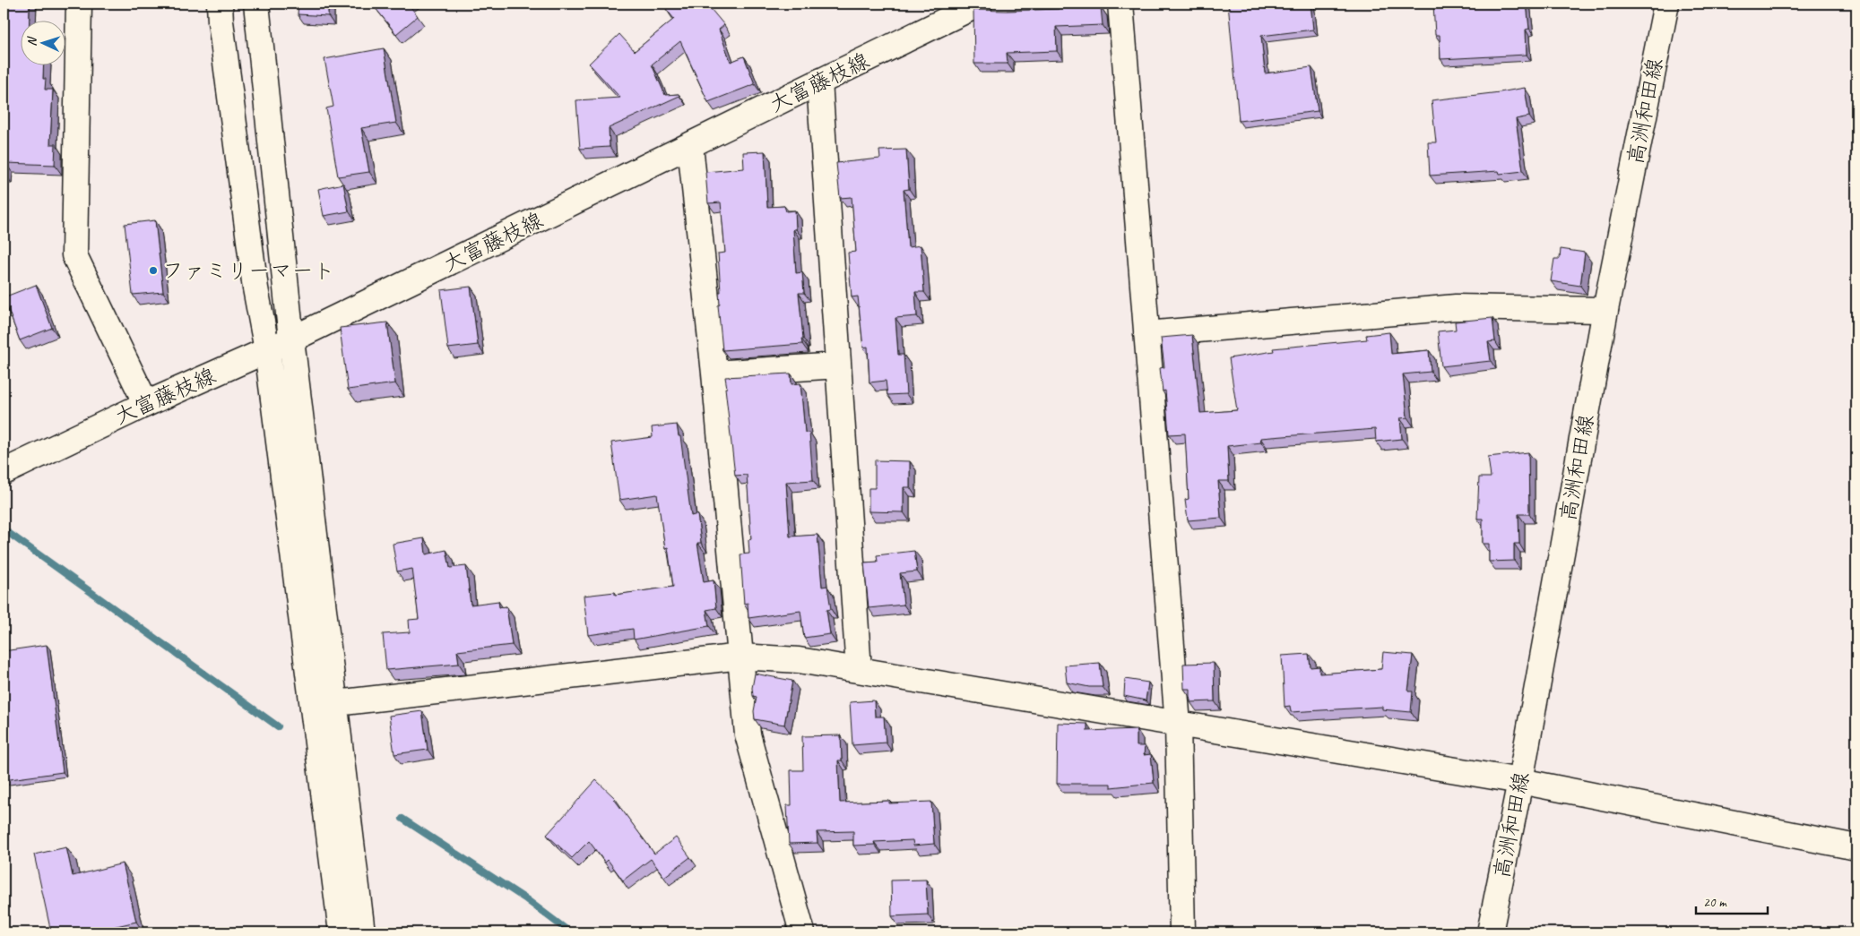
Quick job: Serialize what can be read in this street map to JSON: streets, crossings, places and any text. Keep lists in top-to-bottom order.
{
  "streets": {
    "street": ["大富藤枝線", "高洲和田線"]
  },
  "places": ["ファミリーマート"],
  "scale_bar": "20 m",
  "north": "left"
}
